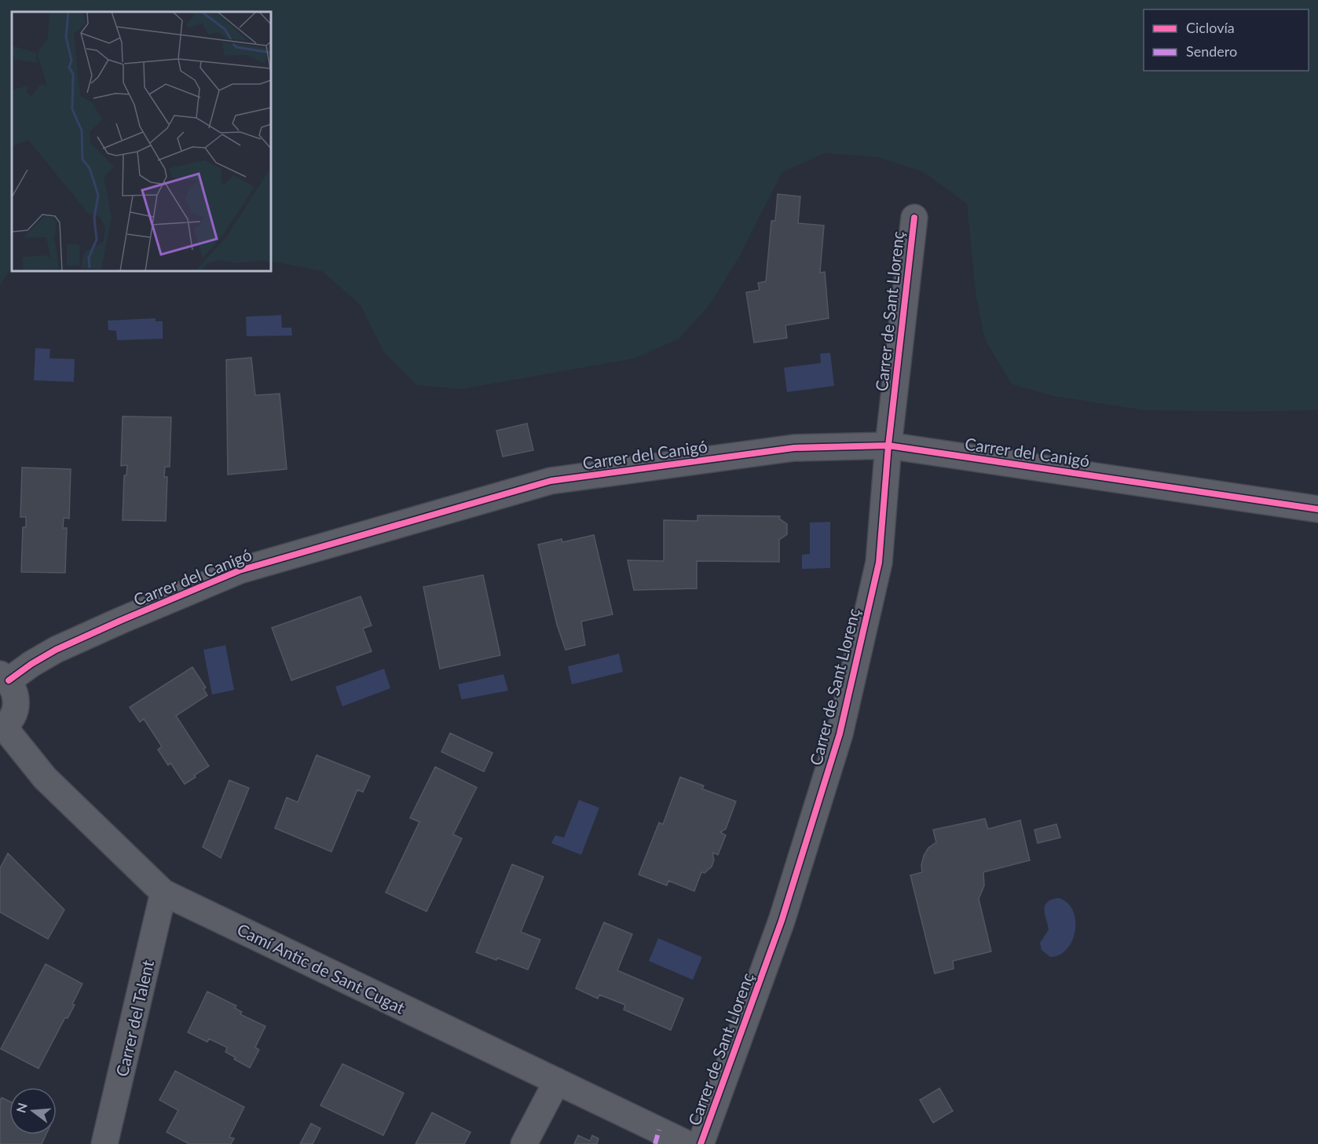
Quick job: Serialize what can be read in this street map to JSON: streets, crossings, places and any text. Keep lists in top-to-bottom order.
{
  "streets": {
    "street": [
      "Carrer de Sant Llorenç",
      "Carrer del Canigó",
      "Camí Antic de Sant Cugat",
      "Carrer del Talent"
    ]
  },
  "crossings": [
    ["Carrer de Sant Llorenç", "Carrer del Canigó"],
    ["Camí Antic de Sant Cugat", "Carrer del Talent"]
  ],
  "legend": ["Ciclovía", "Sendero"],
  "north": "left"
}
